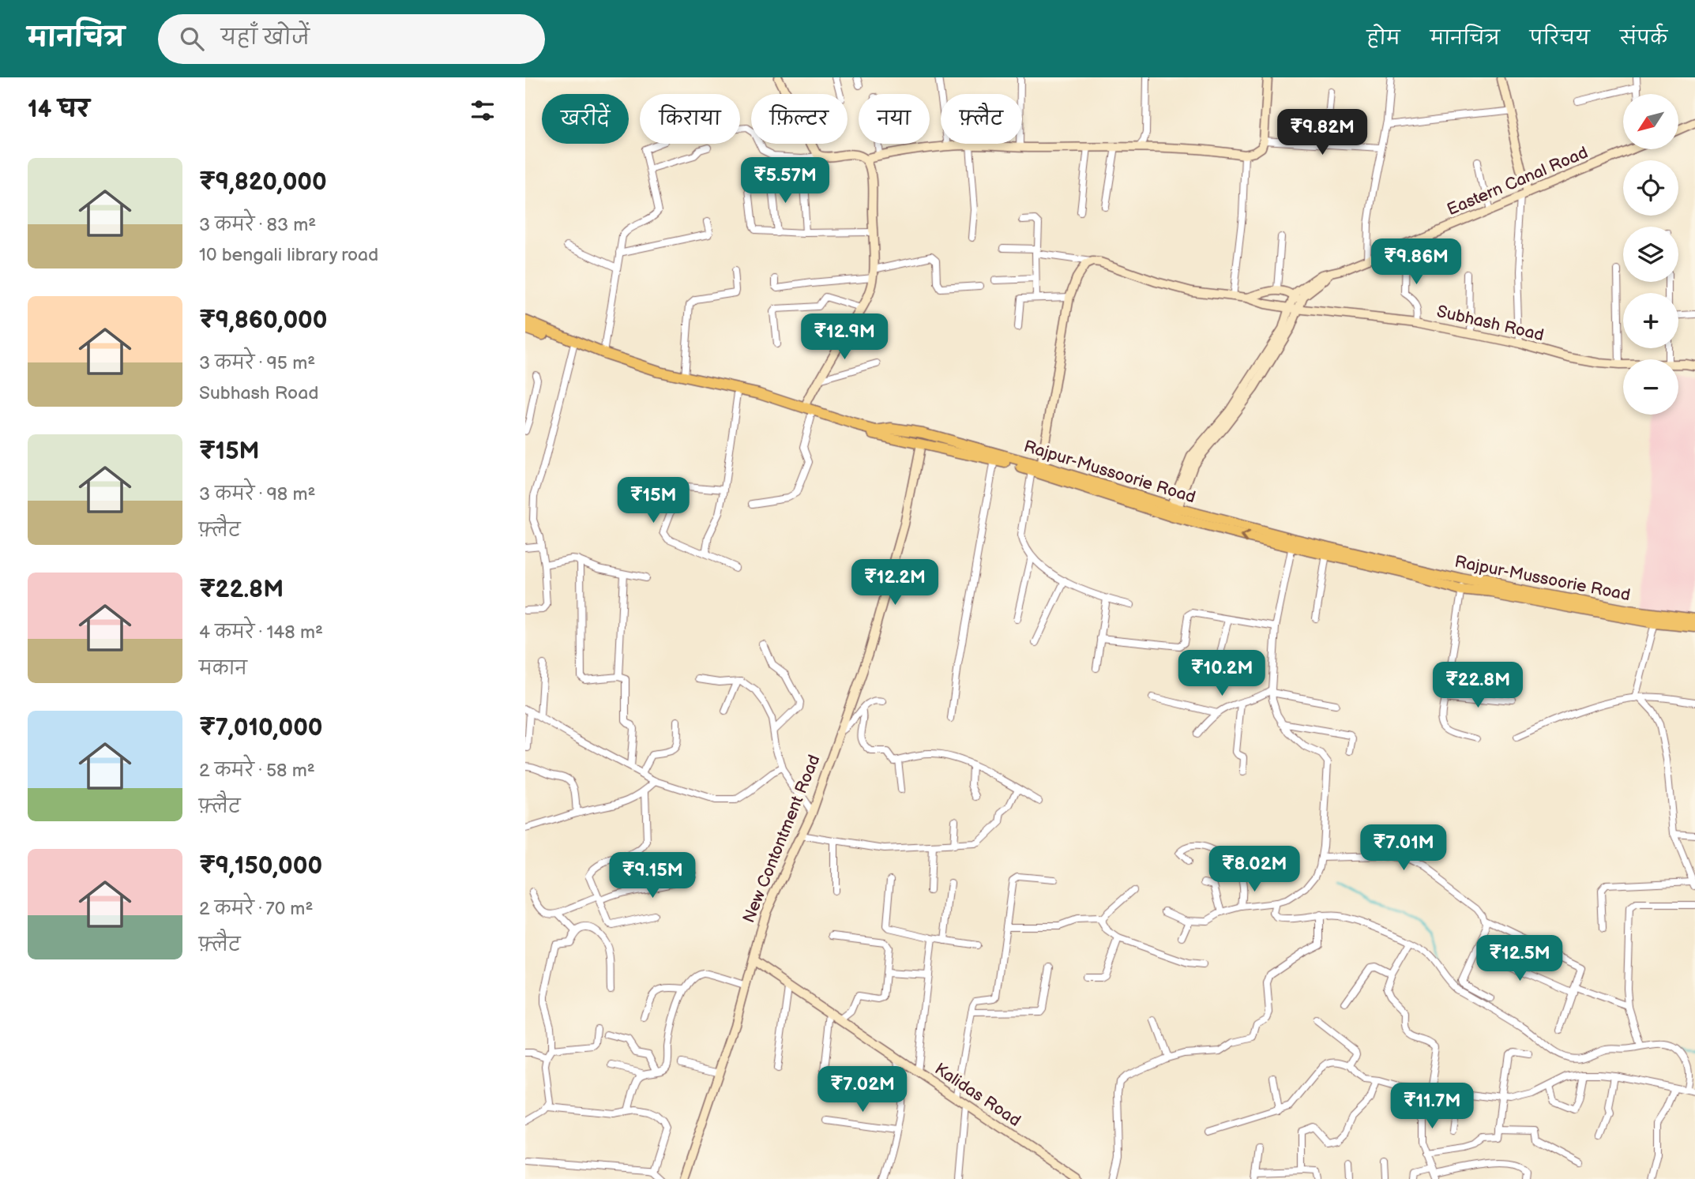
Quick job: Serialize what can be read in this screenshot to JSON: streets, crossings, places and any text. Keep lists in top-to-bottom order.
{
  "streets": {
    "main road": ["Rajpur-Mussoorie Road"],
    "street": [
      "Eastern Canal Road",
      "Subhash Road",
      "New Contontment Road",
      "Kalidas Road"
    ]
  },
  "crossings": [
    ["Eastern Canal Road", "Subhash Road"],
    ["Rajpur-Mussoorie Road", "New Contontment Road"],
    ["New Contontment Road", "Kalidas Road"]
  ],
  "north": "bottom left",
  "page": {
    "header": "मानचित्र",
    "search": "यहाँ खोजें",
    "nav": [
      "होम",
      "मानचित्र",
      "परिचय",
      "संपर्क"
    ],
    "heading": "14 घर",
    "map_buttons": ["+", "−"],
    "chip": [
      "खरीदें",
      "किराया",
      "फ़िल्टर",
      "नया",
      "फ़्लैट"
    ],
    "price": [
      "₹9.82M",
      "₹5.57M",
      "₹9.86M",
      "₹12.9M",
      "₹15M",
      "₹12.2M",
      "₹10.2M",
      "₹22.8M",
      "₹7.01M",
      "₹8.02M",
      "₹9.15M",
      "₹12.5M",
      "₹7.02M",
      "₹11.7M"
    ],
    "list": [
      {
        "name": "₹9,820,000",
        "note": "3 कमरे · 83 m² · 10 bengali library road"
      },
      {
        "name": "₹9,860,000",
        "note": "3 कमरे · 95 m² · Subhash Road"
      },
      {
        "name": "₹15M",
        "note": "3 कमरे · 98 m² · फ़्लैट"
      },
      {
        "name": "₹22.8M",
        "note": "4 कमरे · 148 m² · मकान"
      },
      {
        "name": "₹7,010,000",
        "note": "2 कमरे · 58 m² · फ़्लैट"
      },
      {
        "name": "₹9,150,000",
        "note": "2 कमरे · 70 m² · फ़्लैट"
      }
    ]
  }
}
